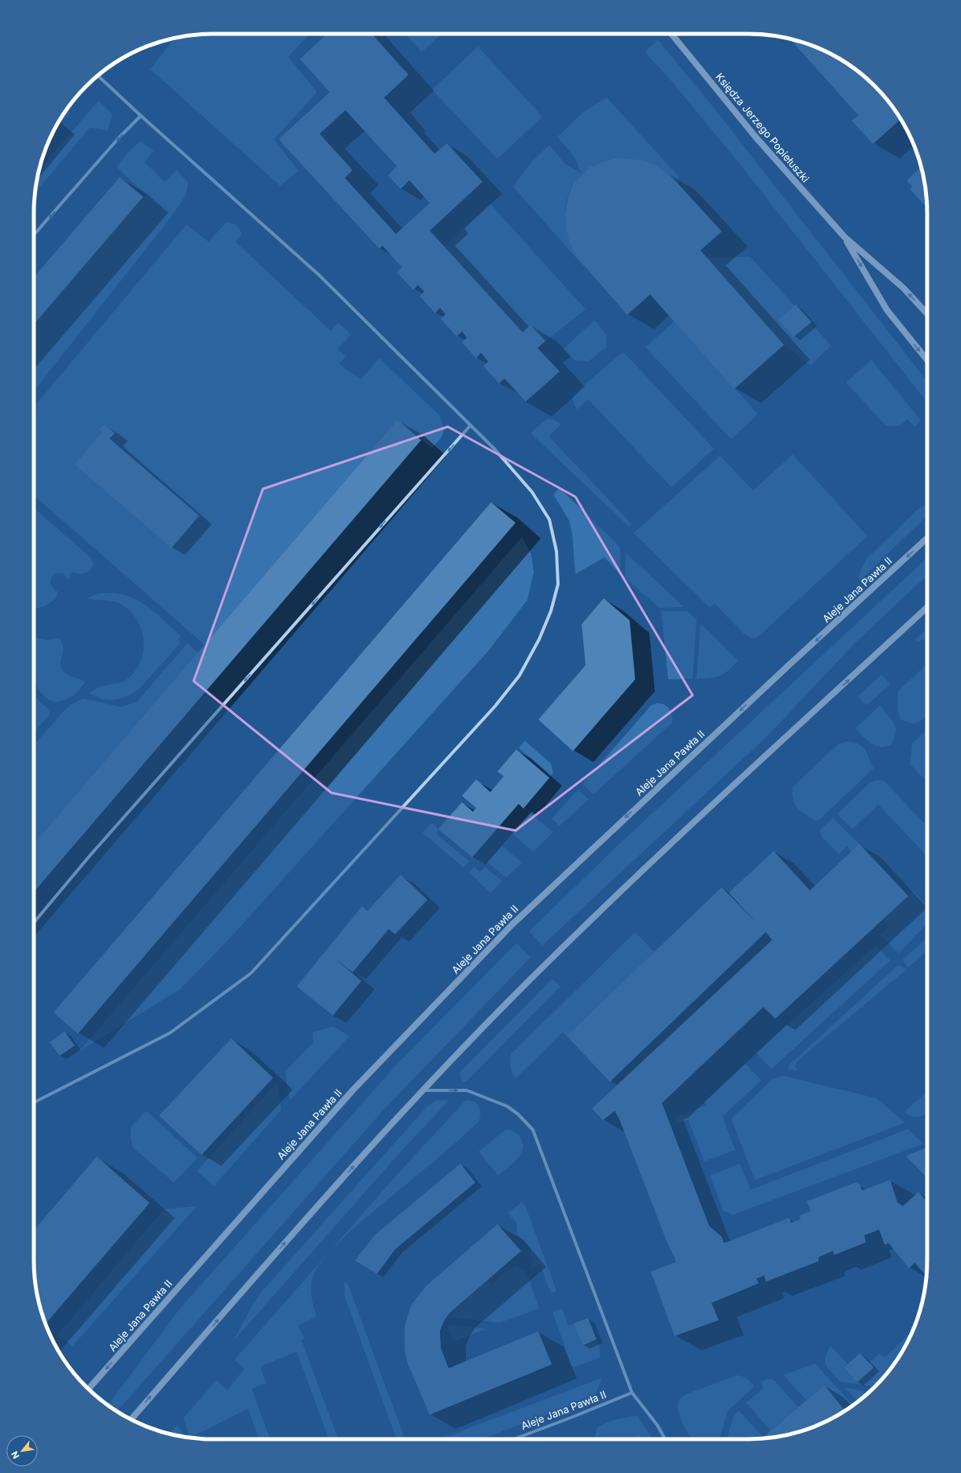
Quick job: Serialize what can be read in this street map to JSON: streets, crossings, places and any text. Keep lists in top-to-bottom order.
{
  "streets": {
    "main road": ["Księdza Jerzego Popiełuszki", "Aleje Jana Pawła II"]
  },
  "north": "bottom left"
}
